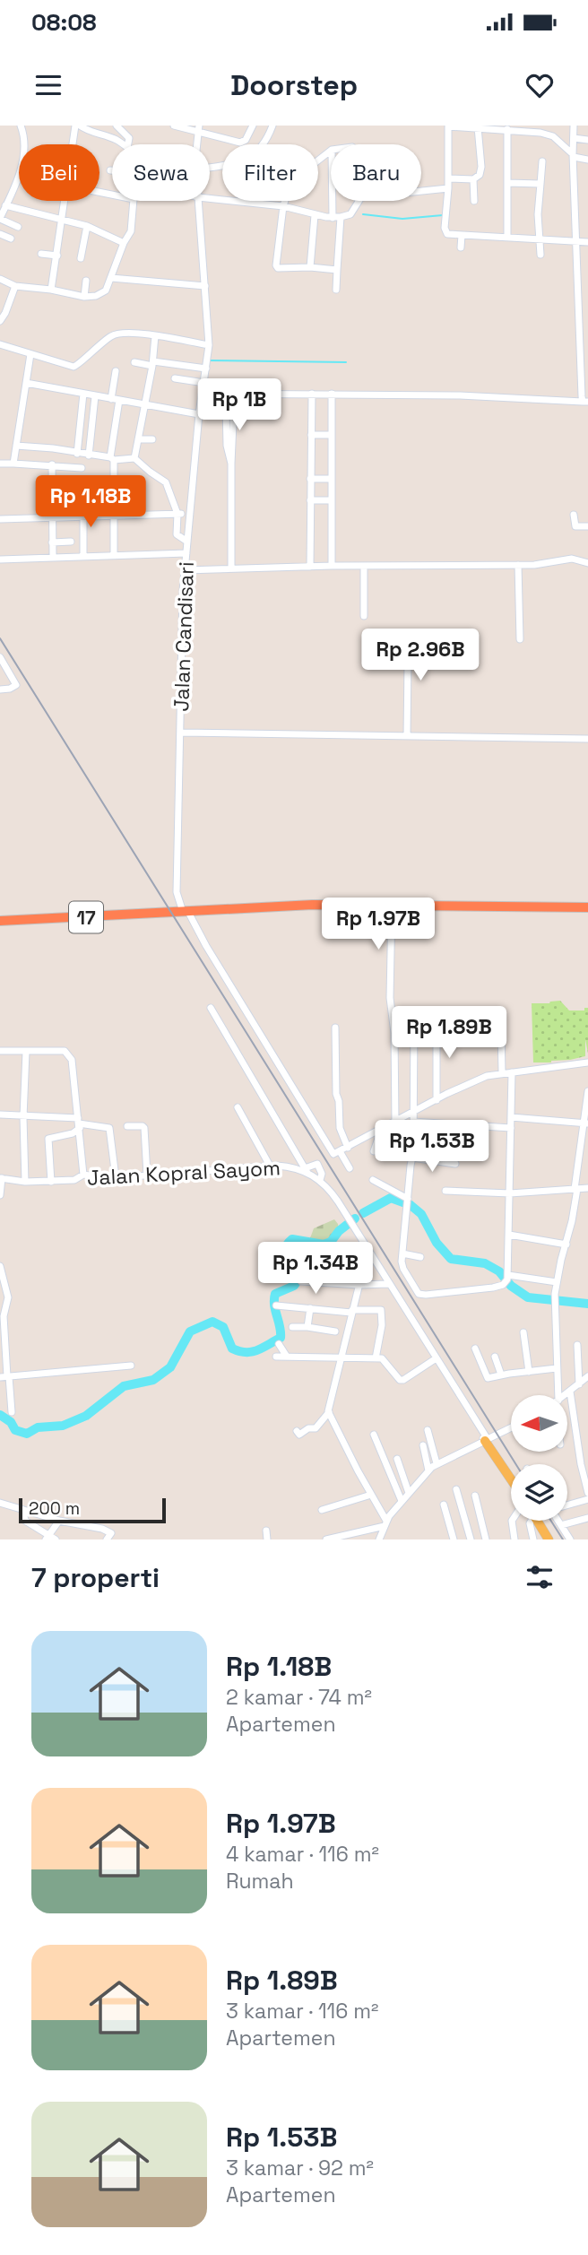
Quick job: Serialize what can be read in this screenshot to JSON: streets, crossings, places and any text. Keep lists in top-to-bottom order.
{
  "streets": {
    "highway": ["17"],
    "street": ["Jalan Candisari", "Jalan Kopral Sayom"]
  },
  "crossings": [
    ["Jalan Candisari", "17"]
  ],
  "scale_bar": "200 m",
  "north": "left",
  "page": {
    "status": "08:08",
    "header": "Doorstep",
    "chip": [
      "Beli",
      "Sewa",
      "Filter",
      "Baru"
    ],
    "price": [
      "Rp 1B",
      "Rp 1.18B",
      "Rp 2.96B",
      "Rp 1.97B",
      "Rp 1.89B",
      "Rp 1.53B",
      "Rp 1.34B"
    ],
    "scale": "200 m",
    "heading": "7 properti",
    "list": [
      {
        "name": "Rp 1.18B",
        "note": "2 kamar · 74 m² · Apartemen"
      },
      {
        "name": "Rp 1.97B",
        "note": "4 kamar · 116 m² · Rumah"
      },
      {
        "name": "Rp 1.89B",
        "note": "3 kamar · 116 m² · Apartemen"
      },
      {
        "name": "Rp 1.53B",
        "note": "3 kamar · 92 m² · Apartemen"
      }
    ]
  }
}
